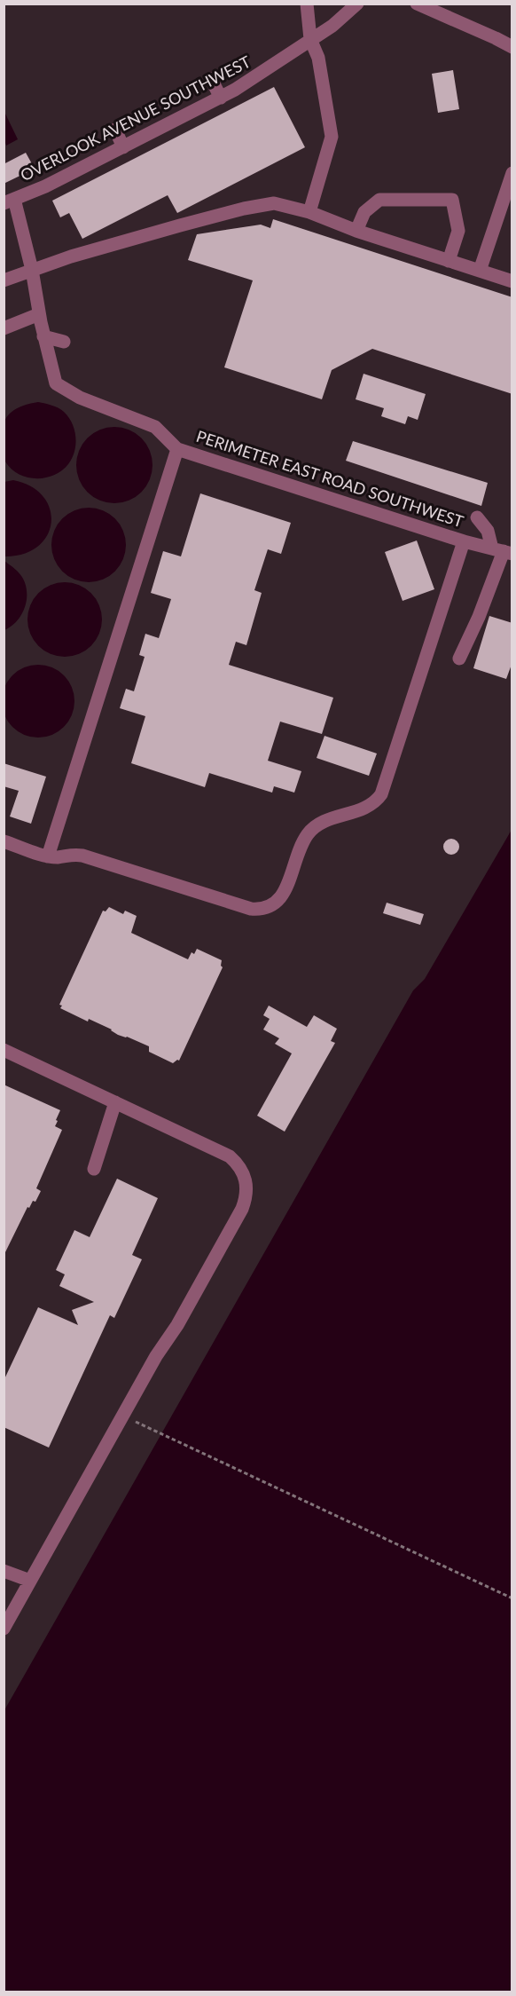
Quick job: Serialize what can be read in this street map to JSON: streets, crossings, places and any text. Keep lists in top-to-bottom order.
{
  "streets": {
    "lane": ["OVERLOOK AVENUE SOUTHWEST", "PERIMETER EAST ROAD SOUTHWEST"]
  },
  "crossings": [
    ["OVERLOOK AVENUE SOUTHWEST", "PERIMETER EAST ROAD SOUTHWEST"]
  ]
}
